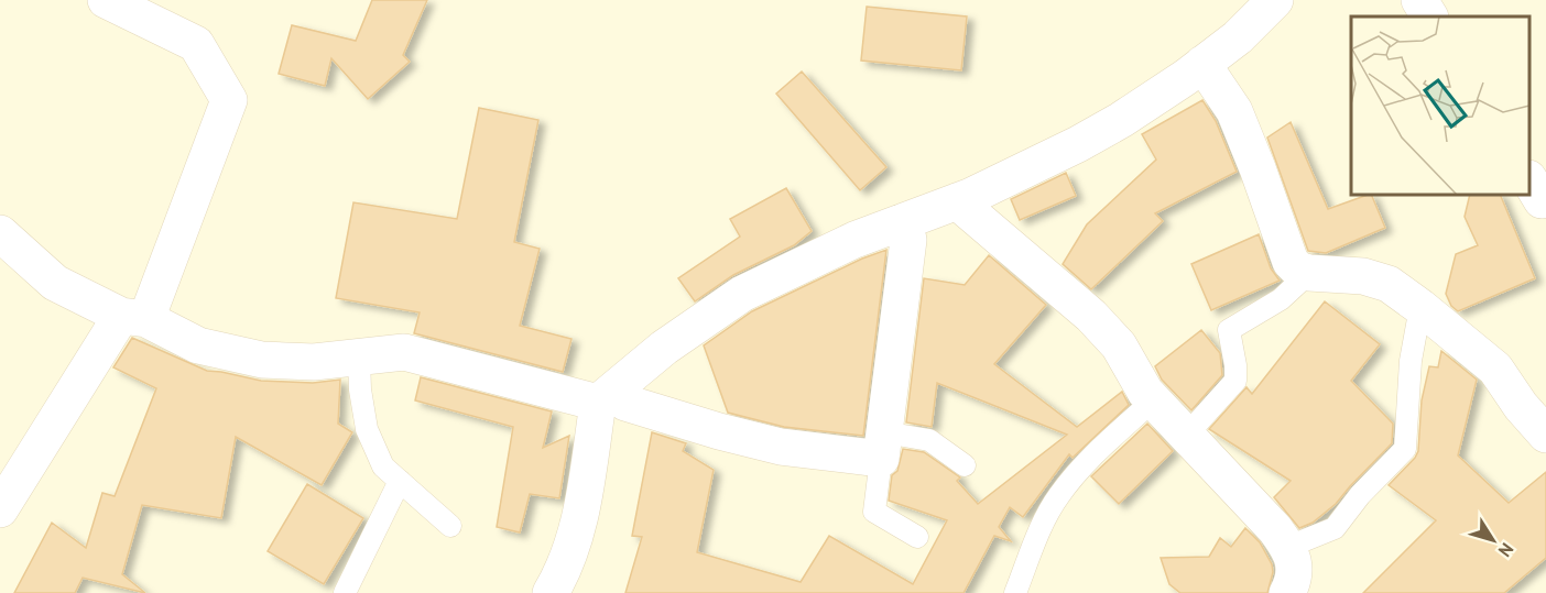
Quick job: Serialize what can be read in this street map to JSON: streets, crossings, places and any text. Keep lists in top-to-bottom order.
{
  "north": "bottom right"
}
